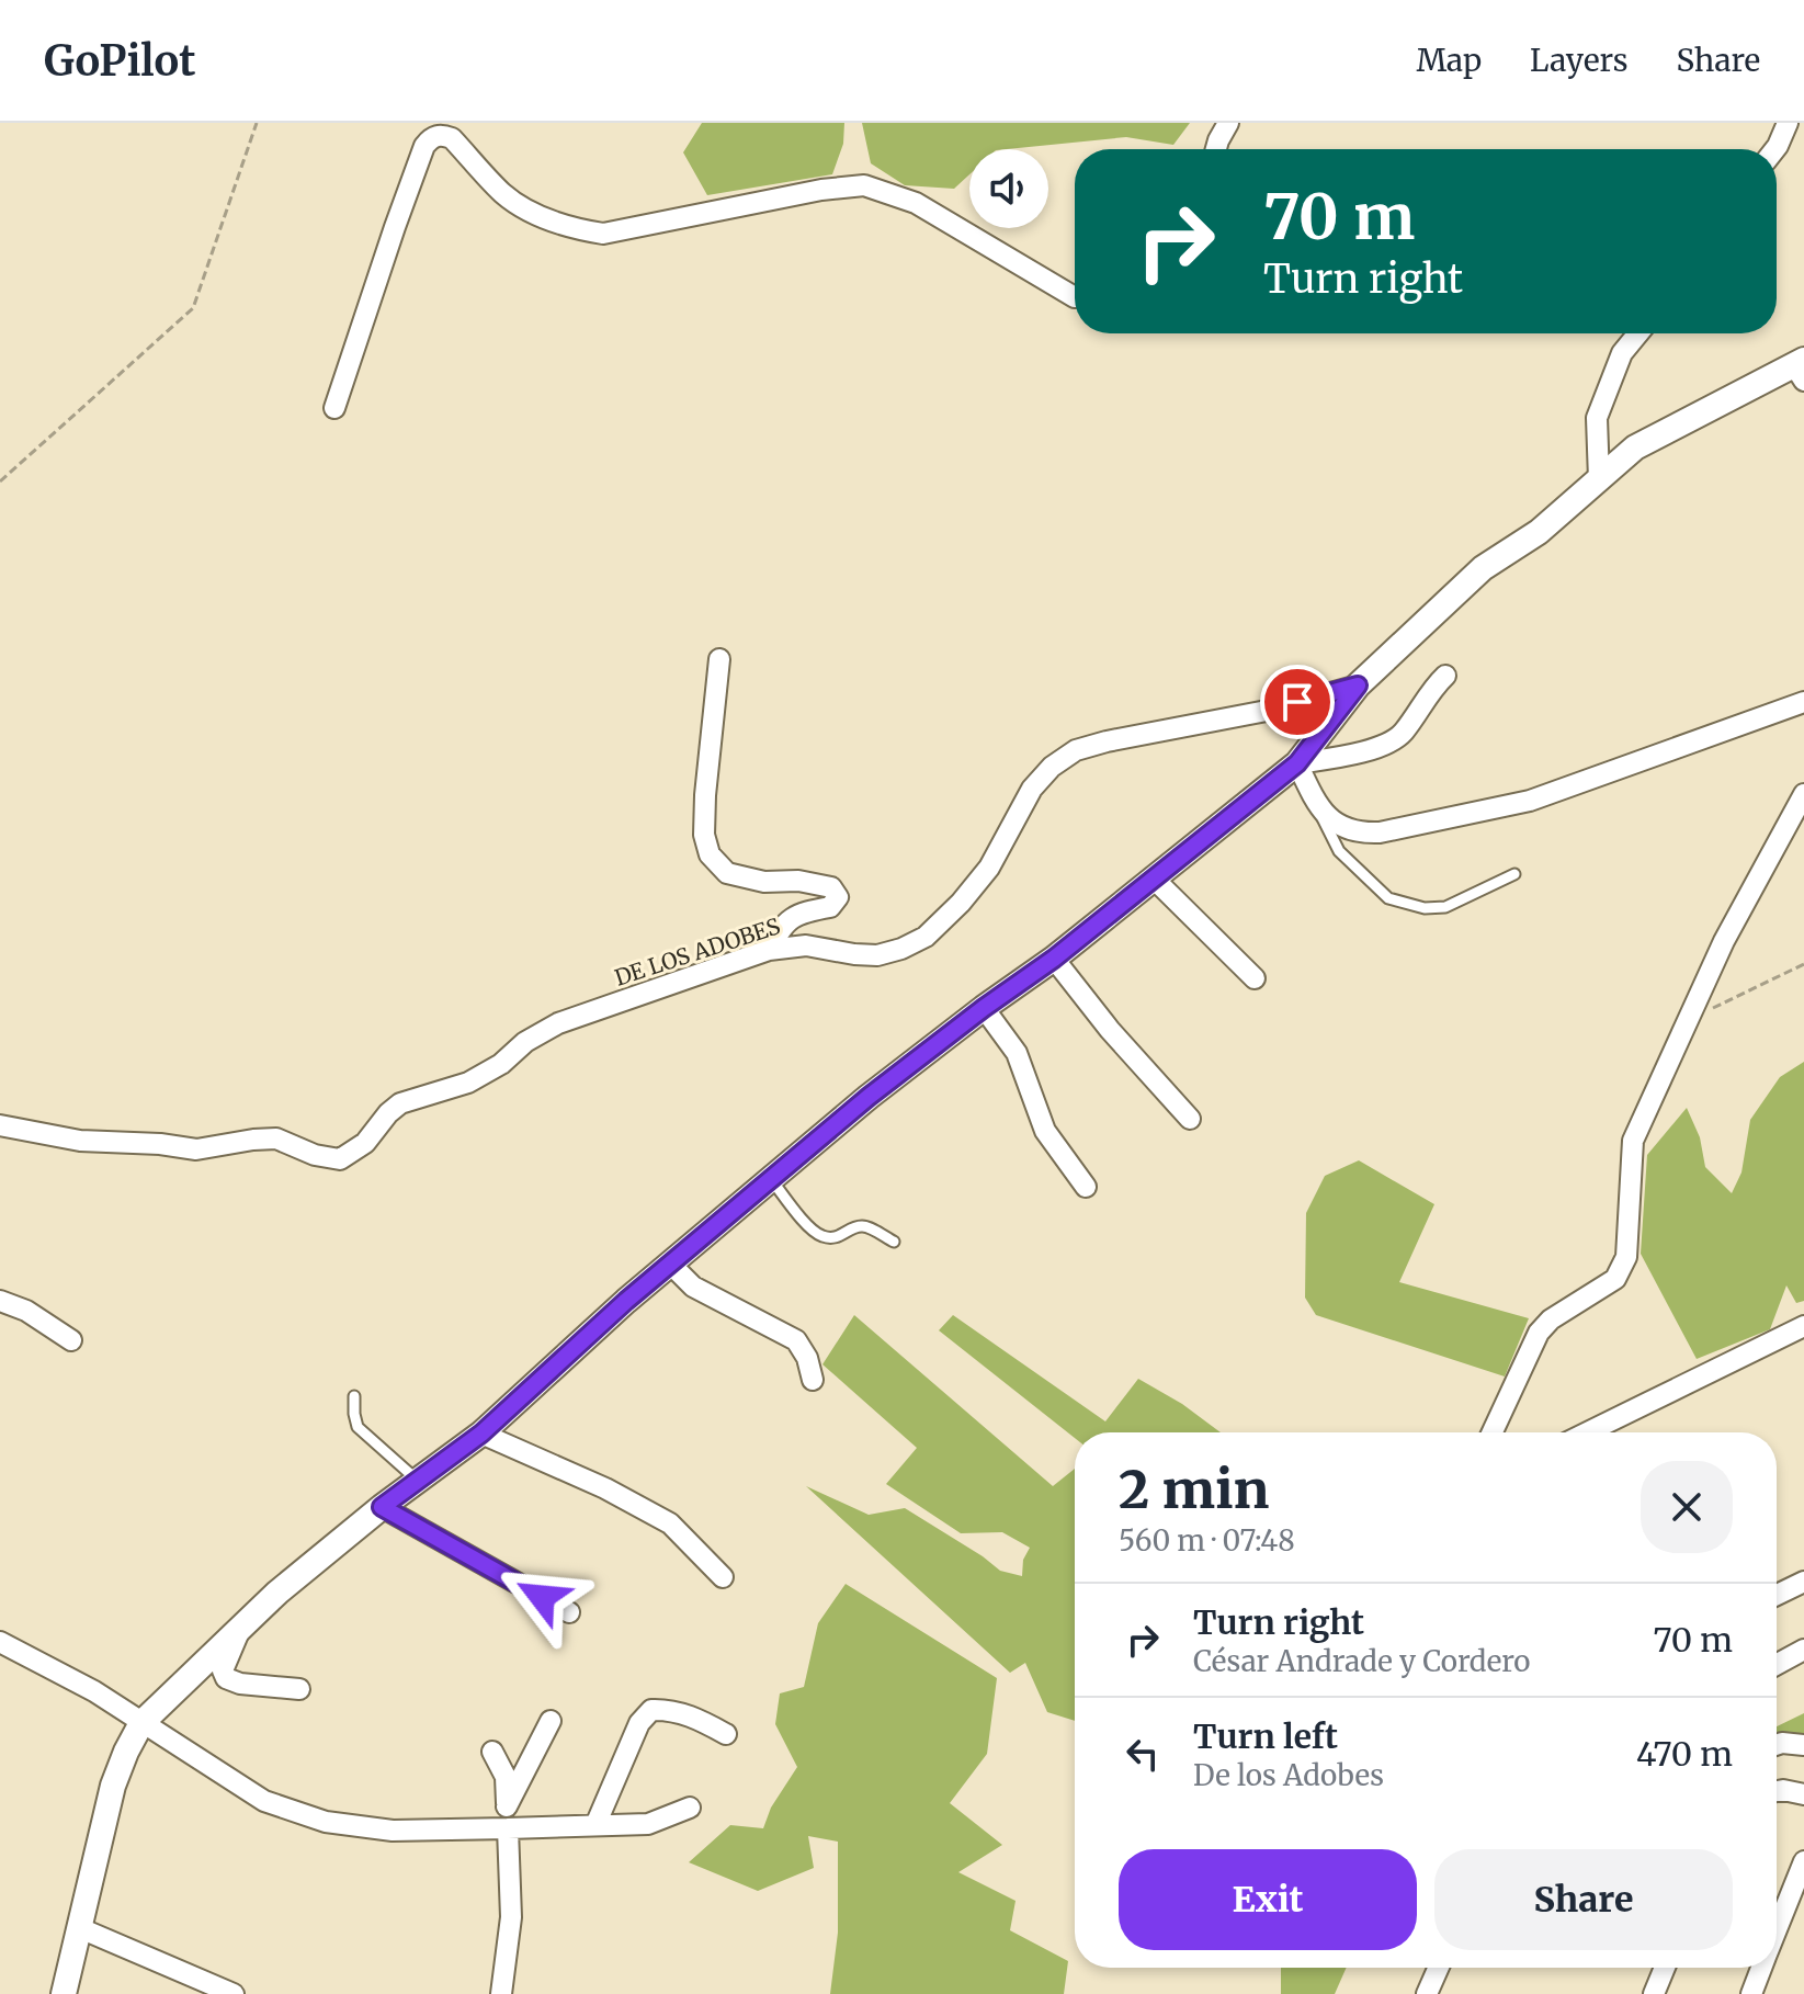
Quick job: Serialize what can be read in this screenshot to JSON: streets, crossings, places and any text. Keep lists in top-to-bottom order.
{
  "streets": {
    "street": ["DE LOS ADOBES"]
  },
  "page": {
    "header": "GoPilot",
    "nav": ["Map", "Layers", "Share"],
    "turn": ["70 m", "Turn right"],
    "heading": ["2 min", "560 m · 07:48"],
    "list": [
      {
        "name": "Turn right",
        "note": "César Andrade y Cordero",
        "value": "70 m"
      },
      {
        "name": "Turn left",
        "note": "De los Adobes",
        "value": "470 m"
      }
    ],
    "buttons": ["Exit", "Share"]
  }
}
